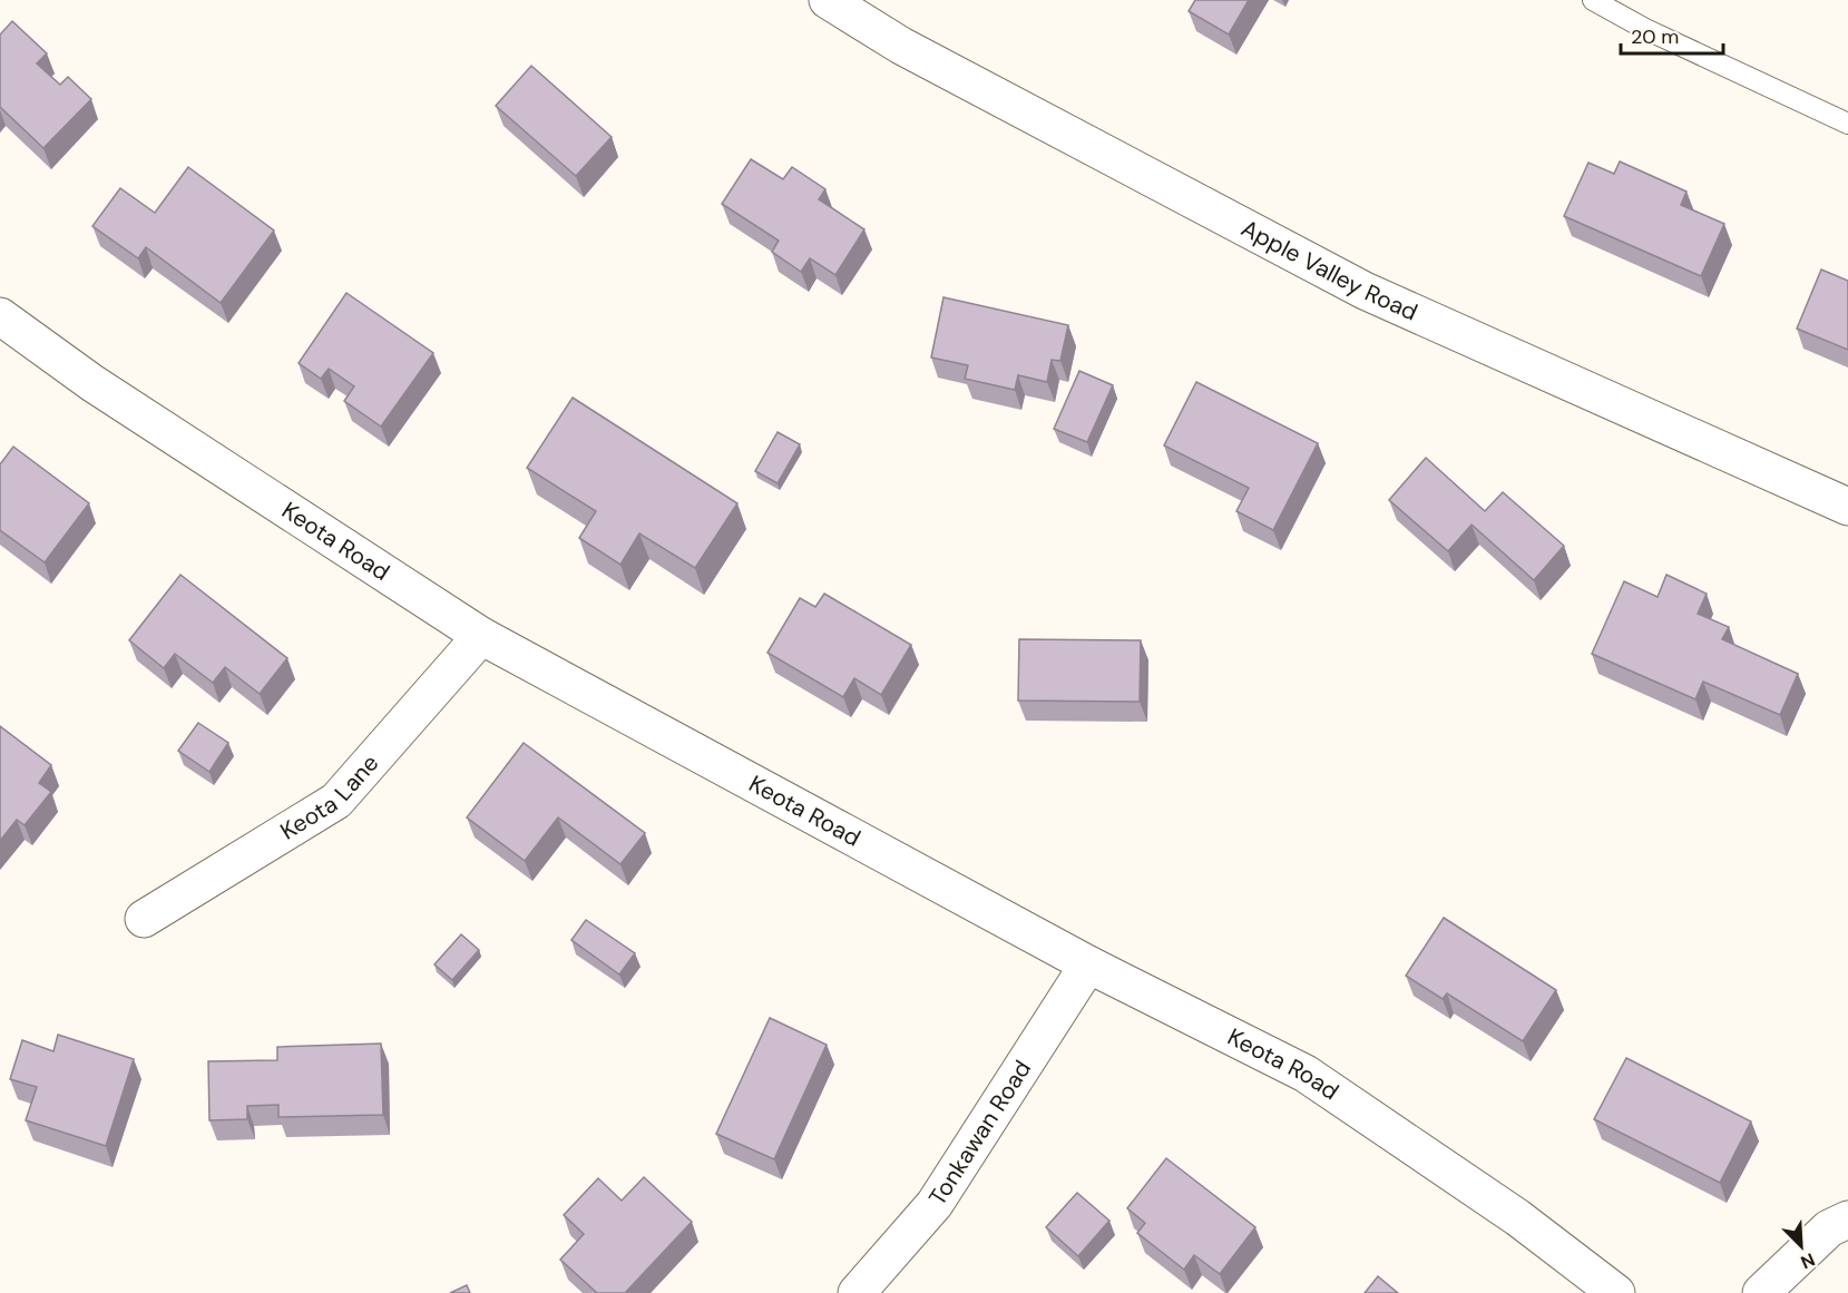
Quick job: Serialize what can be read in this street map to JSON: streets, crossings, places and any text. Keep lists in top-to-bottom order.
{
  "streets": {
    "street": [
      "Apple Valley Road",
      "Keota Road",
      "Keota Lane",
      "Tonkawan Road"
    ]
  },
  "crossings": [
    ["Keota Road", "Keota Lane"],
    ["Keota Road", "Tonkawan Road"]
  ],
  "scale_bar": "20 m",
  "north": "bottom right"
}
